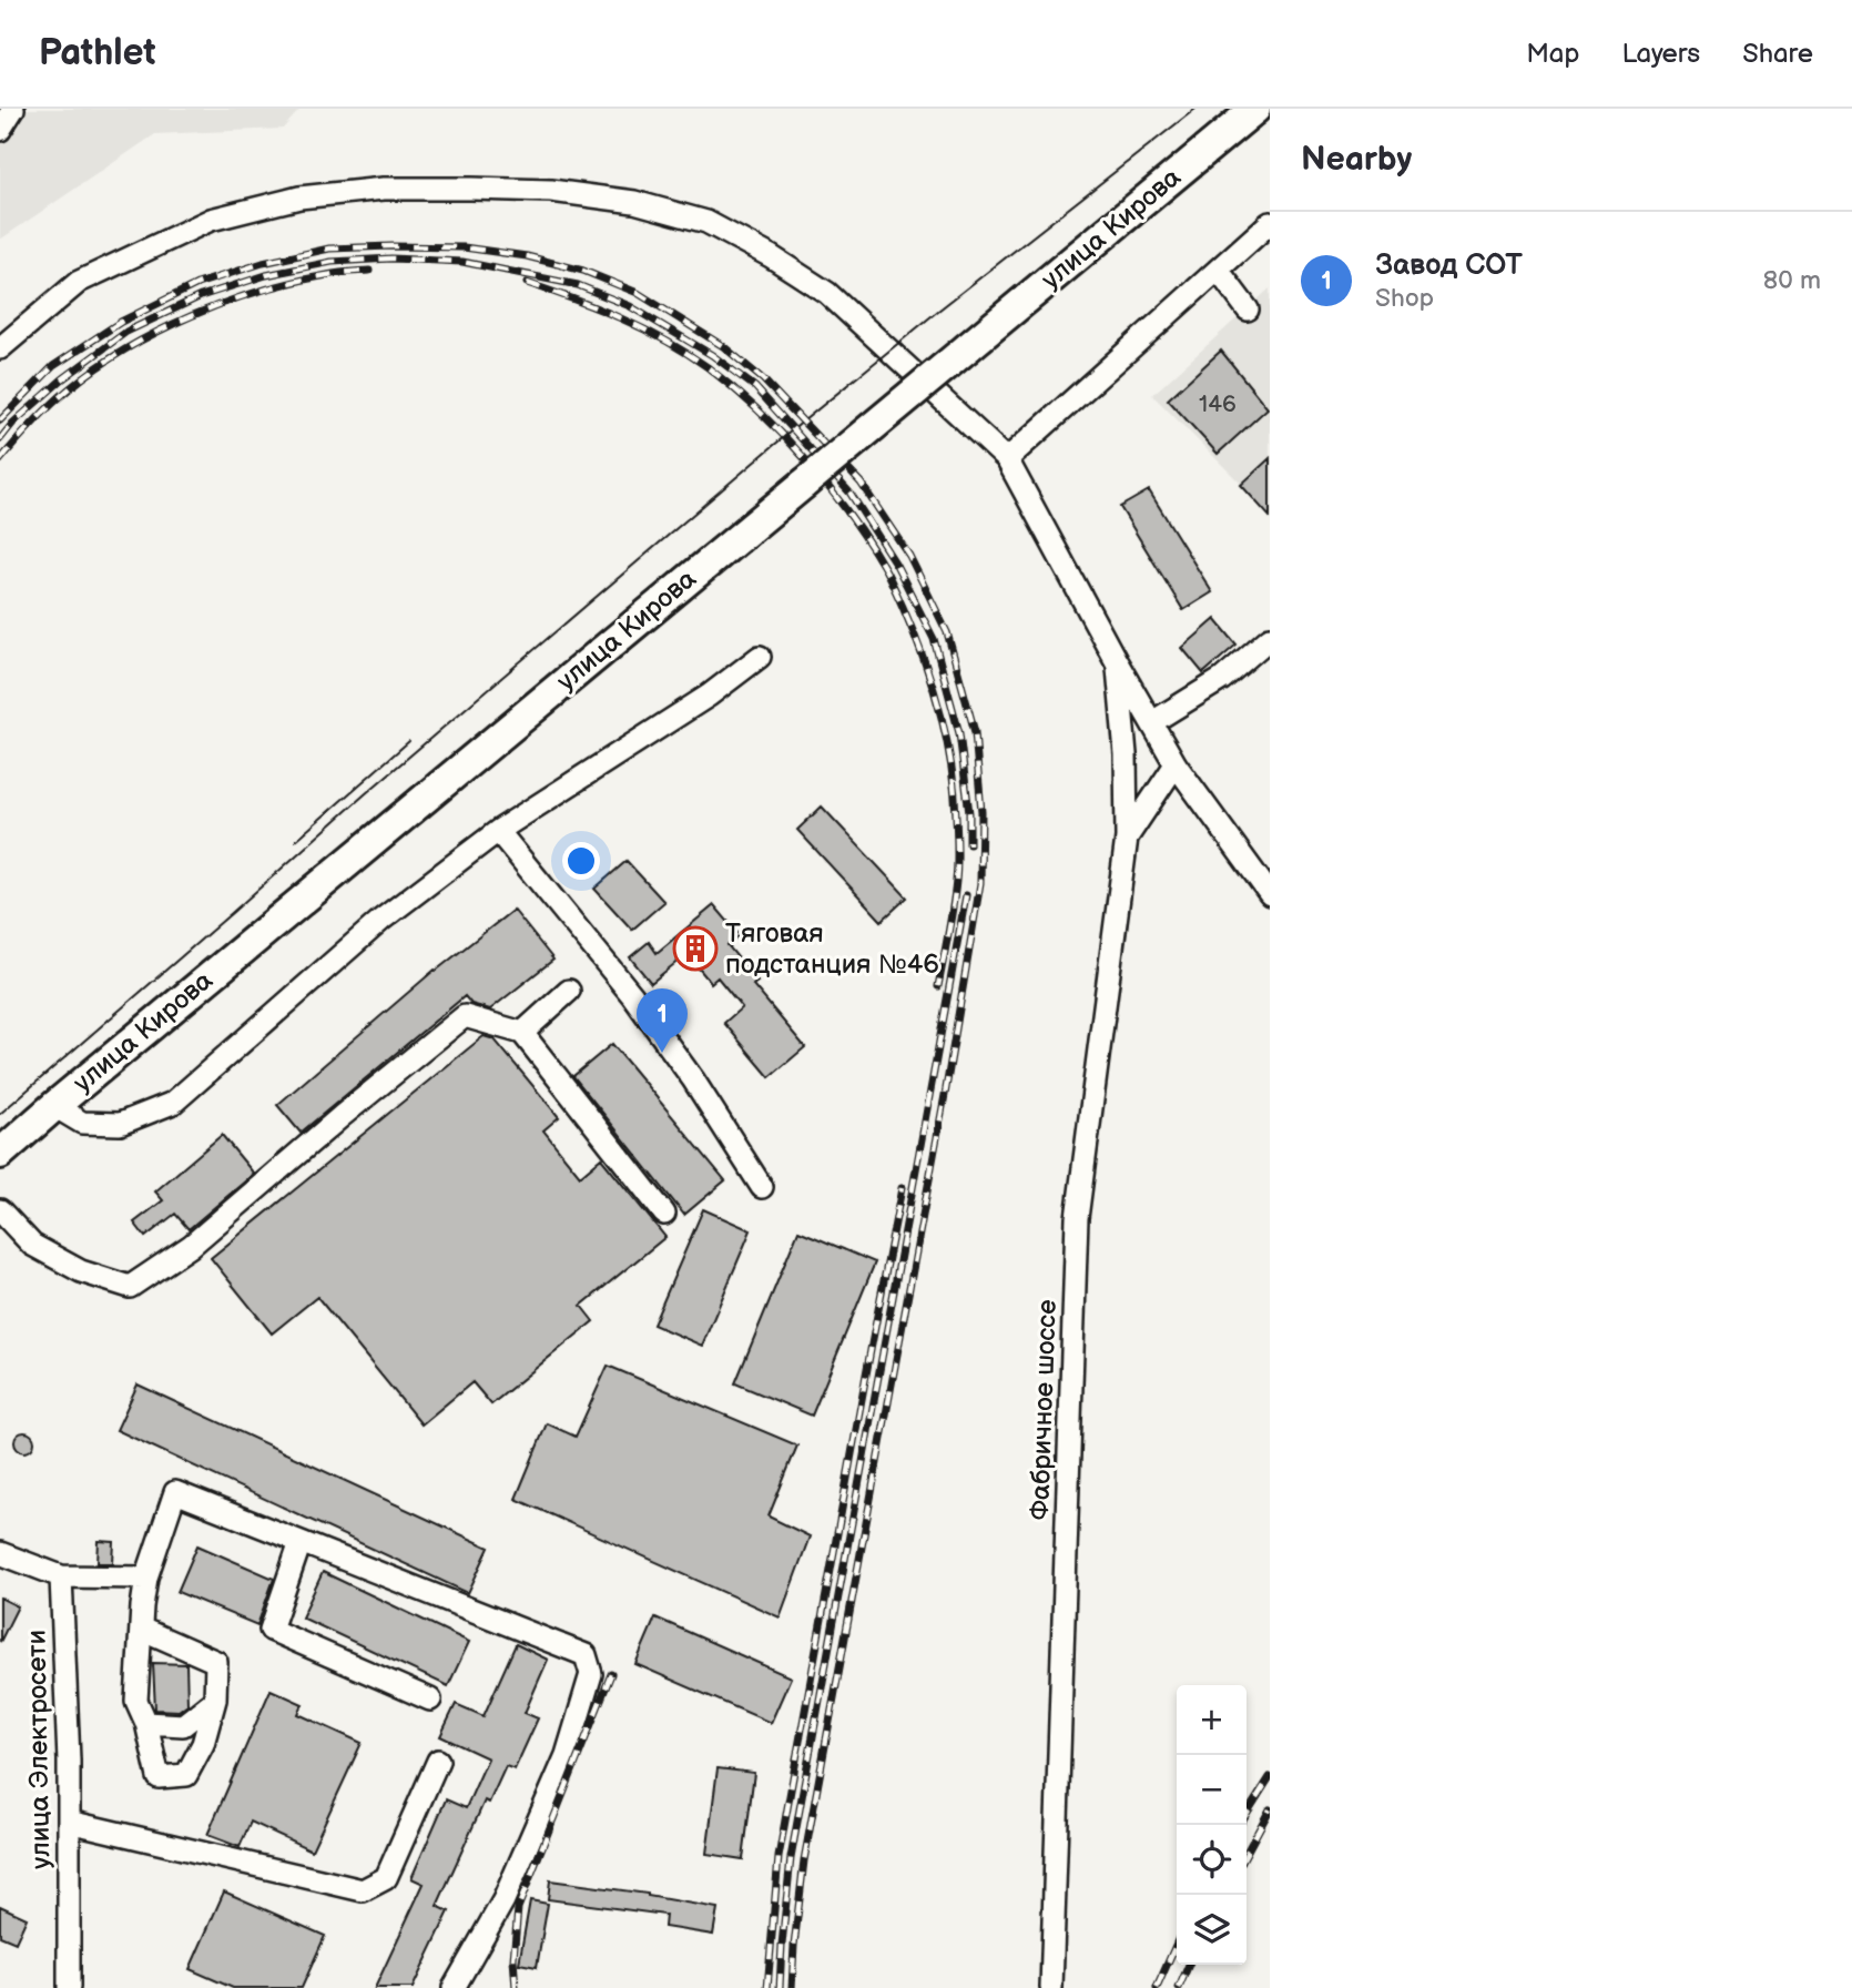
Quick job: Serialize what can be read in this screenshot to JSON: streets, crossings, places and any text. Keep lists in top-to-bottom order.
{
  "streets": {
    "main road": ["улица Кирова"],
    "street": ["Фабричное шоссе", "улица Электросети"]
  },
  "places": {
    "building": ["Тяговая подстанция №46"]
  },
  "house_numbers": ["146"],
  "page": {
    "header": "Pathlet",
    "nav": ["Map", "Layers", "Share"],
    "heading": "Nearby",
    "list": [
      {
        "mark": "1",
        "name": "Завод СОТ",
        "note": "Shop",
        "value": "80 m"
      }
    ],
    "pins": "1",
    "map_buttons": ["+", "−"]
  }
}
